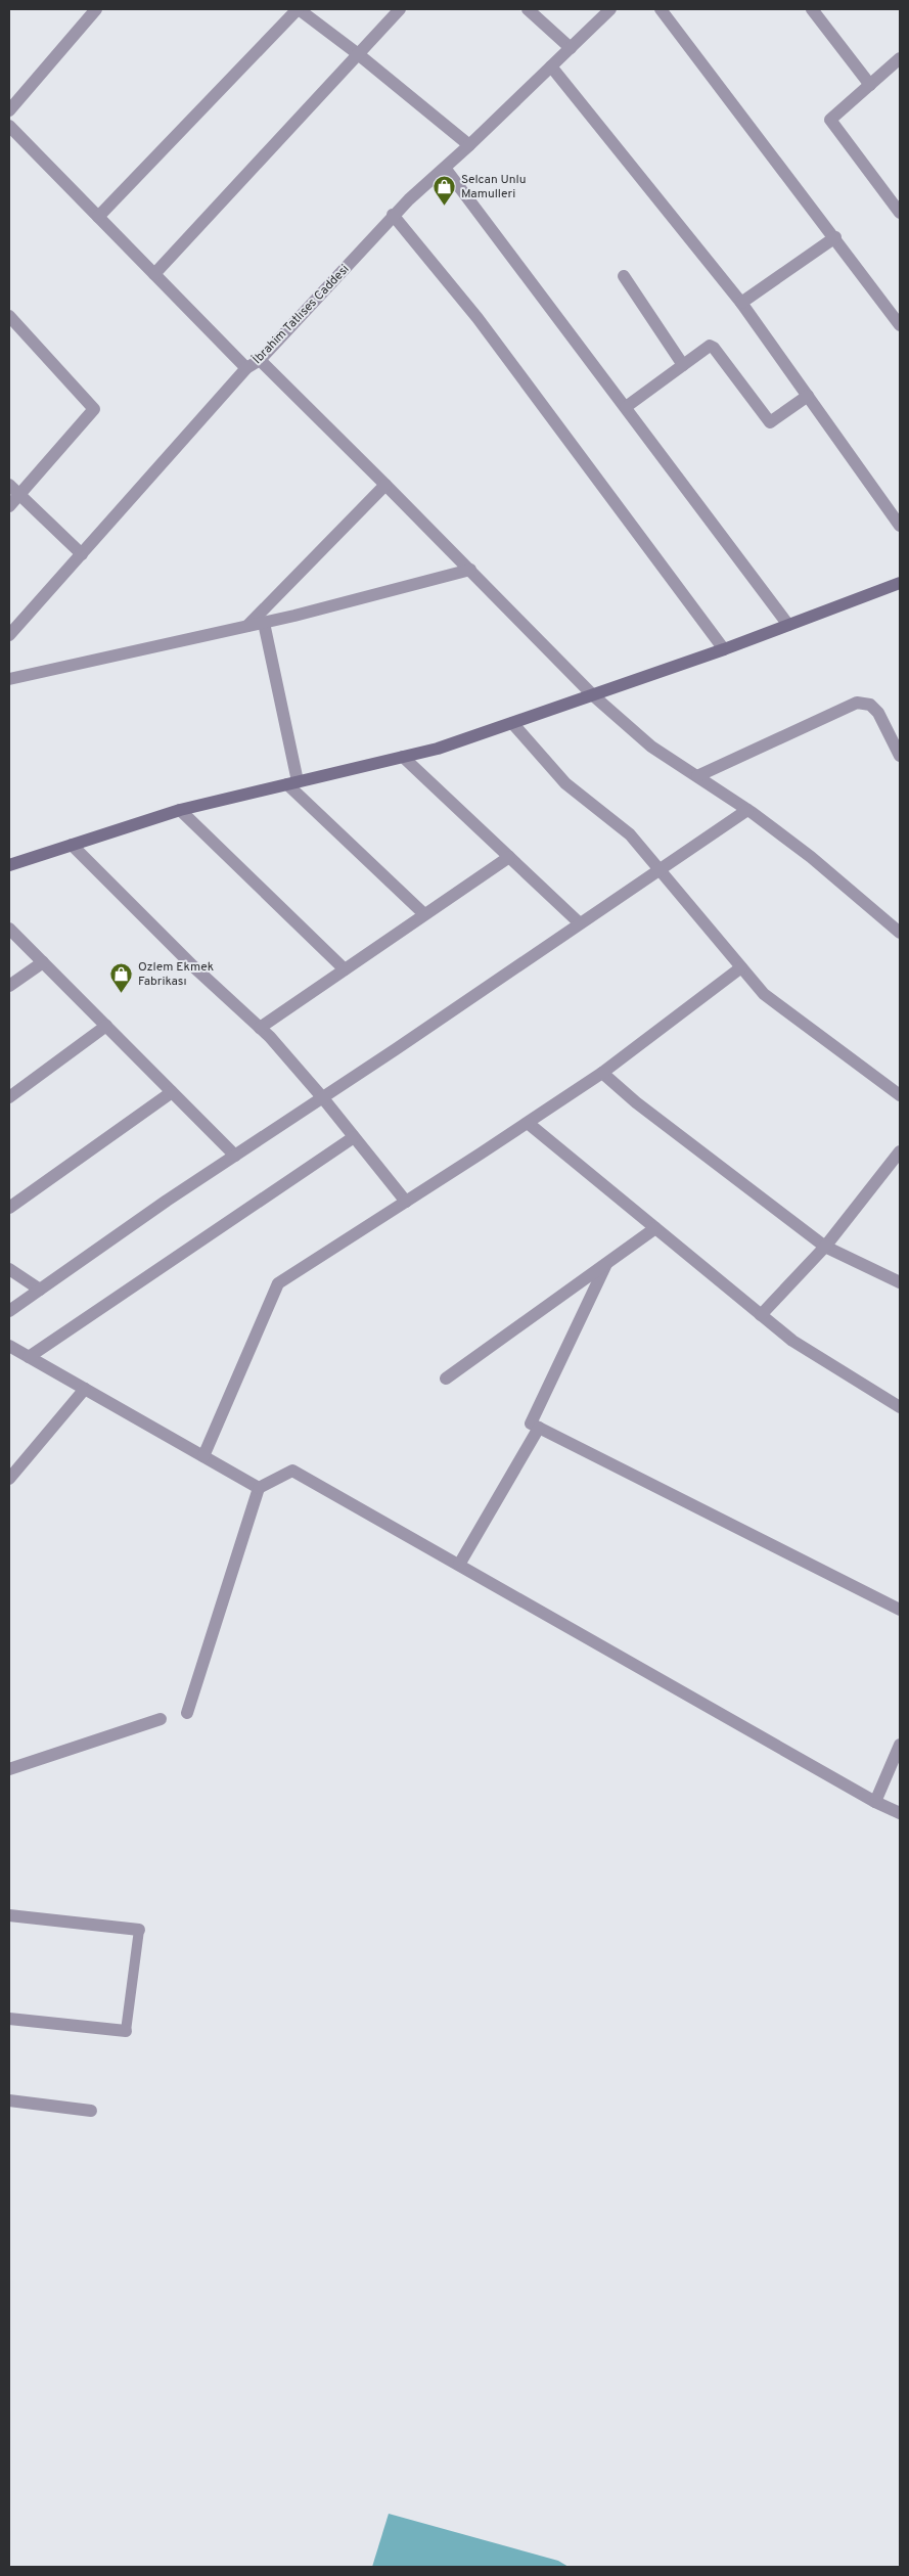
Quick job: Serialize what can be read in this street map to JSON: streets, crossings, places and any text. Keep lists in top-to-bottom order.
{
  "streets": {
    "street": ["İbrahim Tatlıses Caddesi"]
  },
  "places": {
    "shop": ["Selcan Unlu Mamulleri", "Ozlem Ekmek Fabrikası"]
  }
}
